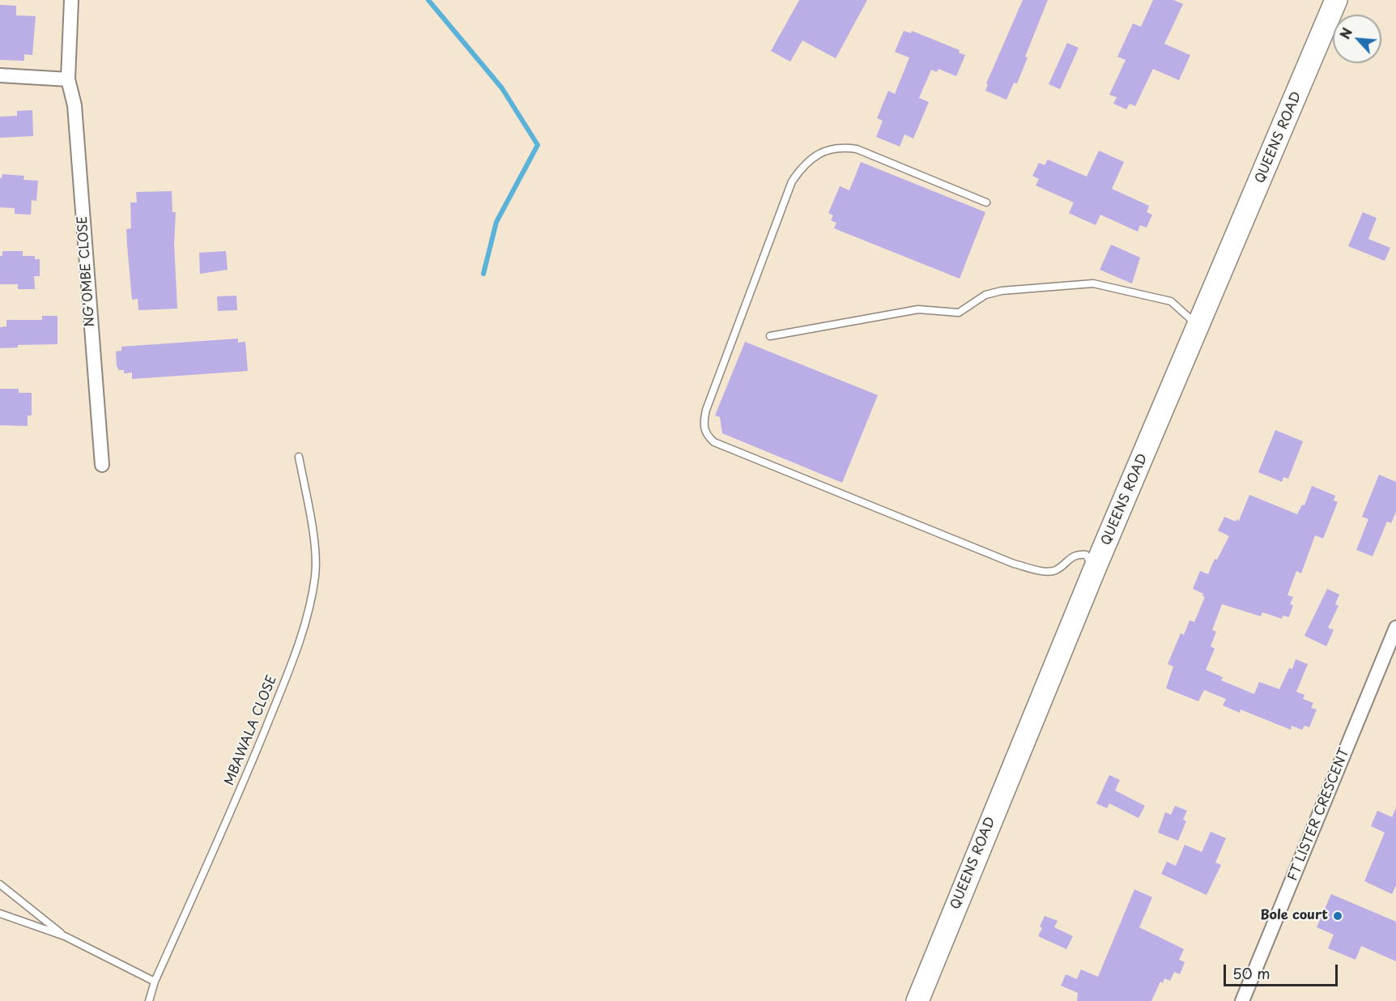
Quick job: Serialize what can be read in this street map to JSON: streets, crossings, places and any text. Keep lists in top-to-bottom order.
{
  "streets": {
    "highway": ["QUEENS ROAD"],
    "street": ["NG'OMBE CLOSE", "FT LISTER CRESCENT"],
    "lane": ["MBAWALA CLOSE"]
  },
  "places": ["Bole court"],
  "scale_bar": "50 m",
  "north": "top left"
}
